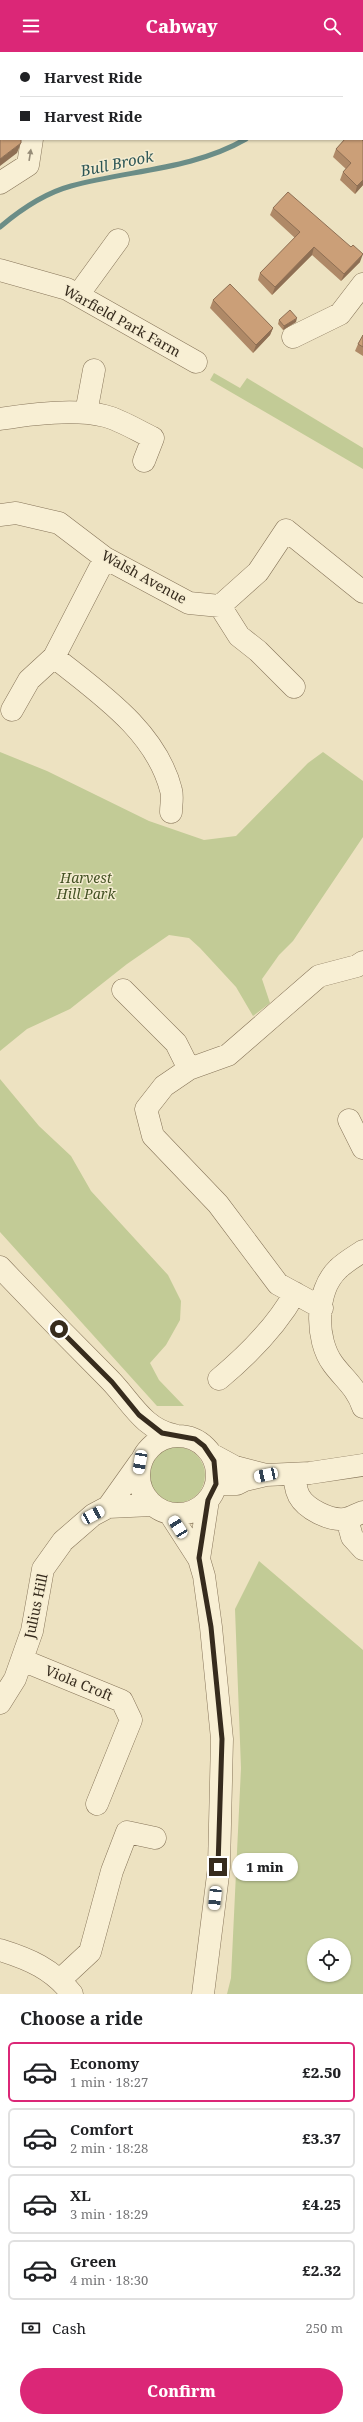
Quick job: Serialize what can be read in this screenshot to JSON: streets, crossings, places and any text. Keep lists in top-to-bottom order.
{
  "streets": {
    "street": [
      "Warfield Park Farm",
      "Walsh Avenue",
      "Julius Hill",
      "Viola Croft"
    ]
  },
  "crossings": [
    ["Julius Hill", "Viola Croft"]
  ],
  "water": ["Bull Brook"],
  "parks": ["Harvest Hill Park"],
  "page": {
    "header": "Cabway",
    "banner": ["Harvest Ride", "Harvest Ride"],
    "bubble": "1 min",
    "heading": "Choose a ride",
    "list": [
      {
        "name": "Economy",
        "note": "1 min · 18:27",
        "value": "£2.50"
      },
      {
        "name": "Comfort",
        "note": "2 min · 18:28",
        "value": "£3.37"
      },
      {
        "name": "XL",
        "note": "3 min · 18:29",
        "value": "£4.25"
      },
      {
        "name": "Green",
        "note": "4 min · 18:30",
        "value": "£2.32"
      }
    ],
    "pay": ["Cash", "250 m"],
    "buttons": "Confirm"
  }
}
